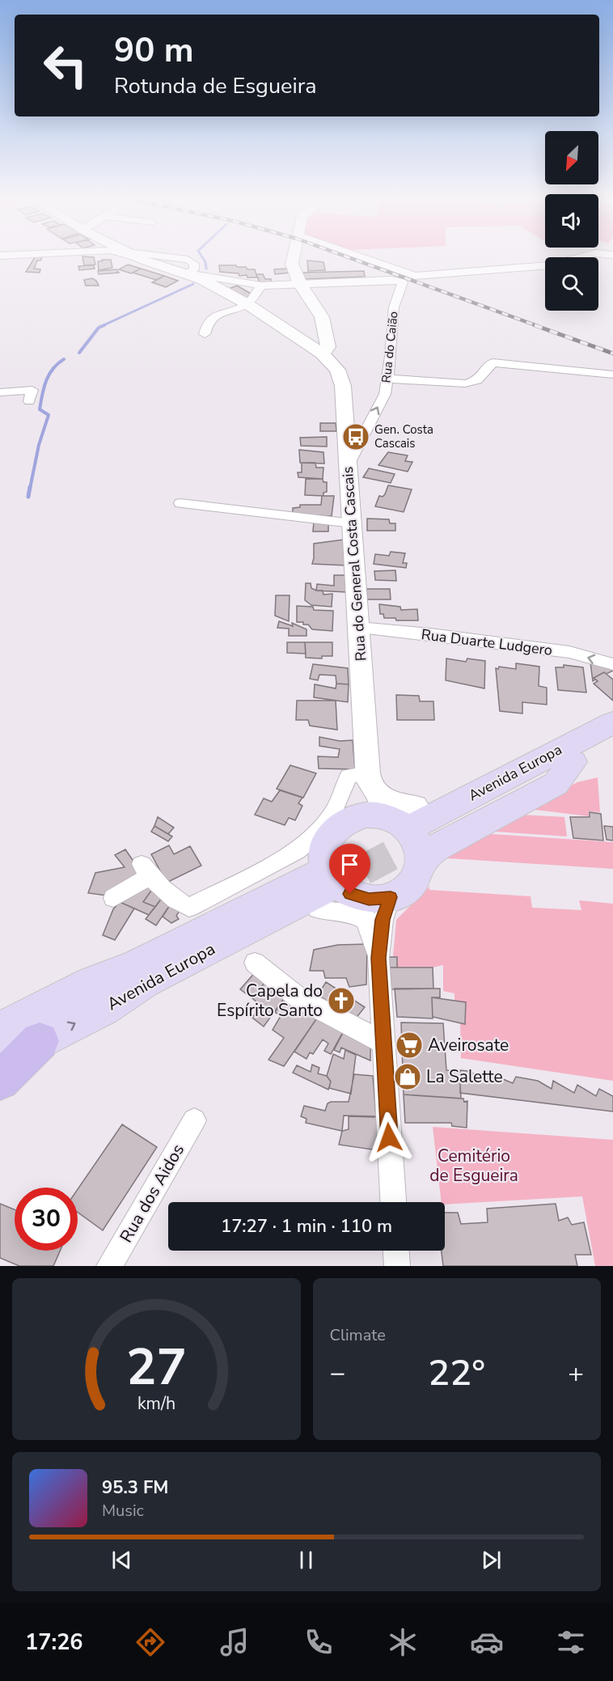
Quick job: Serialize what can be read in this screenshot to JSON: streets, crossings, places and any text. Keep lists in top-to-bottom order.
{
  "streets": {
    "main road": ["Rua do General Costa Cascais", "Avenida Europa"],
    "street": ["Rua do Caião", "Rua Duarte Ludgero", "Rua dos Aidos"]
  },
  "crossings": [
    ["Rua do Caião", "Rua do General Costa Cascais"],
    ["Rua do General Costa Cascais", "Rua Duarte Ludgero"],
    ["Rua do General Costa Cascais", "Avenida Europa"]
  ],
  "one_way": ["Rua Duarte Ludgero"],
  "parks": ["Cemitério de Esgueira"],
  "places": {
    "bus stop": ["Gen. Costa Cascais"],
    "church": ["Capela do Espírito Santo"],
    "supermarket": ["Aveirosate"],
    "shop": ["La Salette"]
  },
  "north": "bottom left",
  "page": {
    "turn": ["90 m", "Rotunda de Esgueira"],
    "limit": "30",
    "trip": "17:27 · 1 min · 110 m",
    "tile": "Climate",
    "heat": ["−", "22°", "+"],
    "song": ["95.3 FM", "Music"],
    "tabs": "17:26",
    "gauge": ["27", "km/h"]
  }
}
